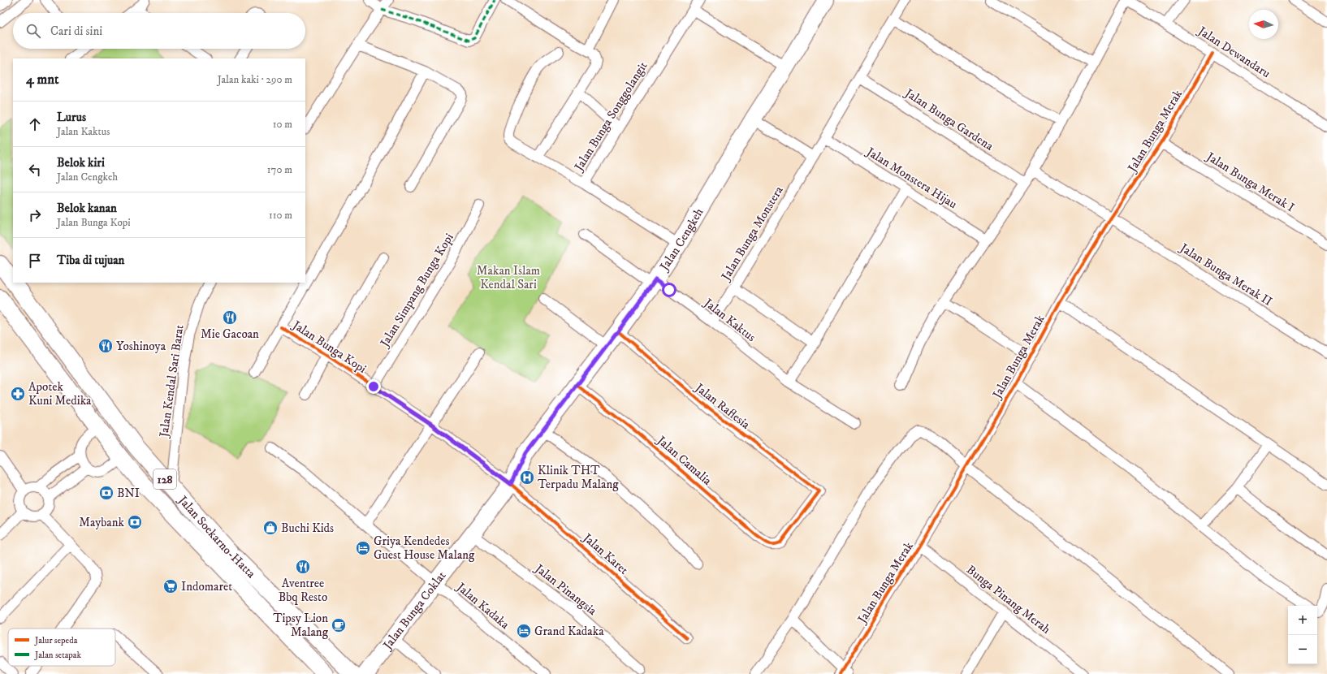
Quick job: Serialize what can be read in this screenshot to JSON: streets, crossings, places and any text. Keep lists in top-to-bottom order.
{
  "streets": {
    "main road": [
      "Jalan Cengkeh",
      "128",
      "Jalan Soekarno-Hatta",
      "Jalan Bunga Coklat"
    ],
    "street": [
      "Jalan Dewandaru",
      "Jalan Bunga Songgolangit",
      "Jalan Bunga Gardena",
      "Jalan Bunga Merak",
      "Jalan Monstera Hijau",
      "Jalan Bunga Merak I",
      "Jalan Bunga Monstera",
      "Jalan Bunga Merak II",
      "Jalan Simpang Bunga Kopi",
      "Jalan Kaktus",
      "Jalan Bunga Kopi",
      "Jalan Kendal Sari Barat",
      "Jalan Raflesia",
      "Jalan Camalia",
      "Jalan Karet",
      "Jalan Pinangsia",
      "Bunga Pinang Merah",
      "Jalan Kadaka"
    ]
  },
  "crossings": [
    ["Jalan Dewandaru", "Jalan Bunga Merak"],
    ["Jalan Bunga Songgolangit", "Jalan Cengkeh"],
    ["Jalan Bunga Gardena", "Jalan Bunga Monstera"],
    ["Jalan Bunga Merak", "Jalan Bunga Merak I"],
    ["Jalan Bunga Merak", "Jalan Bunga Merak II"],
    ["Jalan Bunga Merak", "Bunga Pinang Merah"],
    ["Jalan Monstera Hijau", "Jalan Bunga Monstera"],
    ["Jalan Bunga Monstera", "Jalan Kaktus"],
    ["Jalan Cengkeh", "Jalan Kaktus"],
    ["Jalan Cengkeh", "Jalan Bunga Kopi"],
    ["Jalan Cengkeh", "Jalan Raflesia"],
    ["Jalan Cengkeh", "Jalan Camalia"],
    ["Jalan Cengkeh", "Jalan Karet"],
    ["Jalan Cengkeh", "Jalan Bunga Coklat"],
    ["Jalan Simpang Bunga Kopi", "Jalan Bunga Kopi"],
    ["Jalan Bunga Kopi", "Jalan Karet"],
    ["Jalan Bunga Kopi", "Jalan Bunga Coklat"],
    ["Jalan Kendal Sari Barat", "Jalan Soekarno-Hatta"],
    ["Jalan Raflesia", "Jalan Camalia"],
    ["Jalan Karet", "Jalan Bunga Coklat"],
    ["Jalan Pinangsia", "Jalan Bunga Coklat"],
    ["Jalan Kadaka", "Jalan Bunga Coklat"]
  ],
  "parks": ["Makan Islam Kendal Sari"],
  "places": {
    "restaurant": ["Mie Gacoan", "Yoshinoya", "Aventree Bbq Resto"],
    "pharmacy": ["Apotek Kuni Medika"],
    "hospital": ["Klinik THT Terpadu Malang"],
    "bank": ["BNI", "Maybank"],
    "shop": ["Buchi Kids"],
    "hotel": ["Griya Kendedes Guest House Malang", "Grand Kadaka"],
    "supermarket": ["Indomaret"],
    "cafe": ["Tipsy Lion Malang"]
  },
  "legend": ["Jalur sepeda", "Jalan setapak"],
  "north": "left",
  "page": {
    "search": "Cari di sini",
    "heading": ["4 mnt", "Jalan kaki · 290 m"],
    "list": [
      ["Lurus", "Jalan Kaktus", "10 m"],
      ["Belok kiri", "Jalan Cengkeh", "170 m"],
      ["Belok kanan", "Jalan Bunga Kopi", "110 m"],
      "Tiba di tujuan"
    ],
    "map_buttons": ["+", "−"]
  }
}
